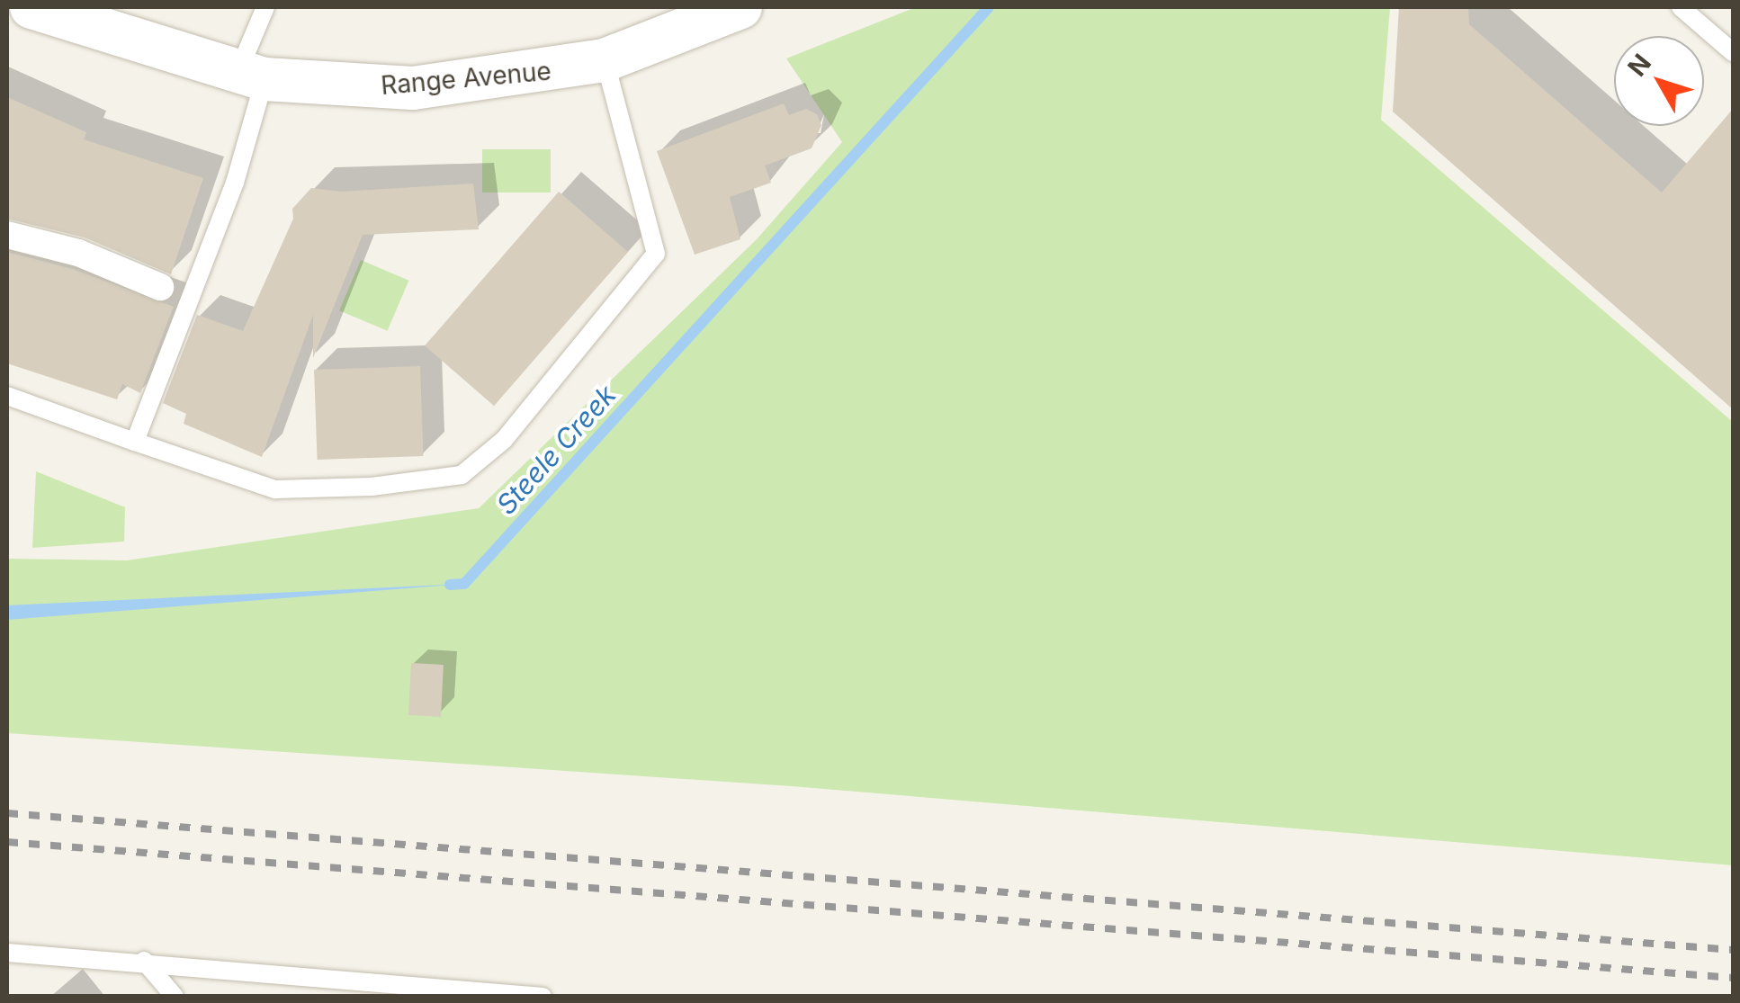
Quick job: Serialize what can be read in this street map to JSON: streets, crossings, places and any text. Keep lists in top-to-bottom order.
{
  "streets": {
    "street": ["Range Avenue"]
  },
  "water": ["Steele Creek"],
  "north": "top left"
}
